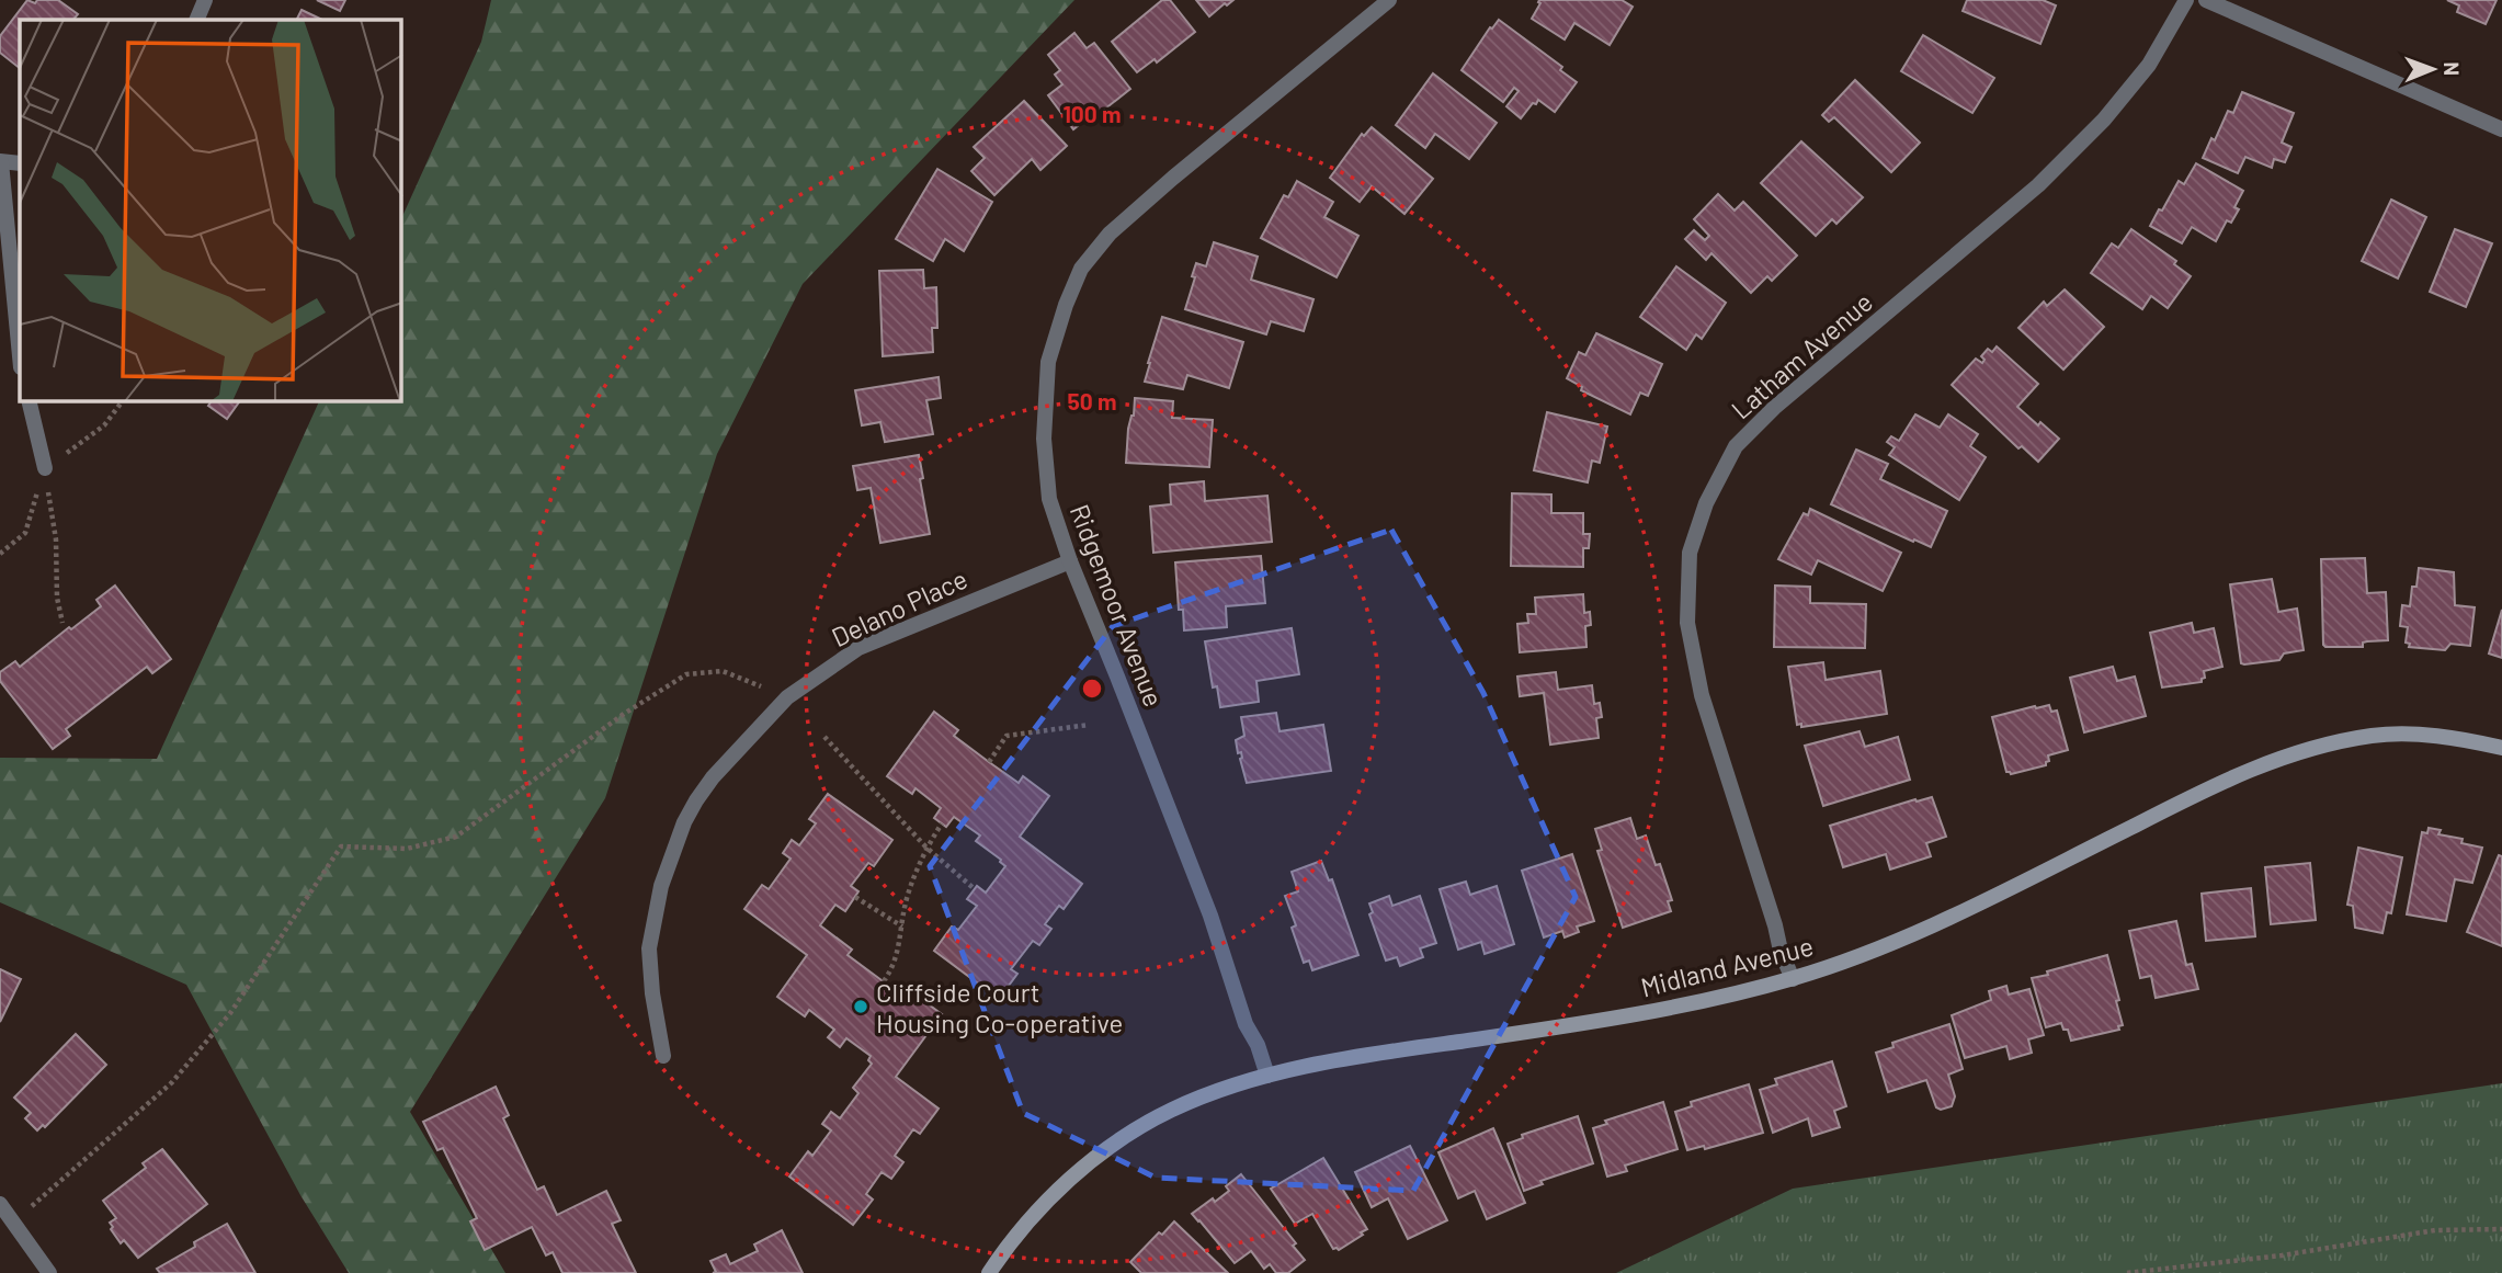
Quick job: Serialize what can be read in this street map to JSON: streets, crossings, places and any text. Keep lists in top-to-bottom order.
{
  "streets": {
    "street": [
      "Latham Avenue",
      "Ridgemoor Avenue",
      "Delano Place",
      "Midland Avenue"
    ]
  },
  "crossings": [
    ["Latham Avenue", "Midland Avenue"],
    ["Ridgemoor Avenue", "Delano Place"],
    ["Ridgemoor Avenue", "Midland Avenue"]
  ],
  "places": ["Cliffside Court Housing Co-operative"],
  "north": "right",
  "rings": ["100 m", "50 m"]
}
